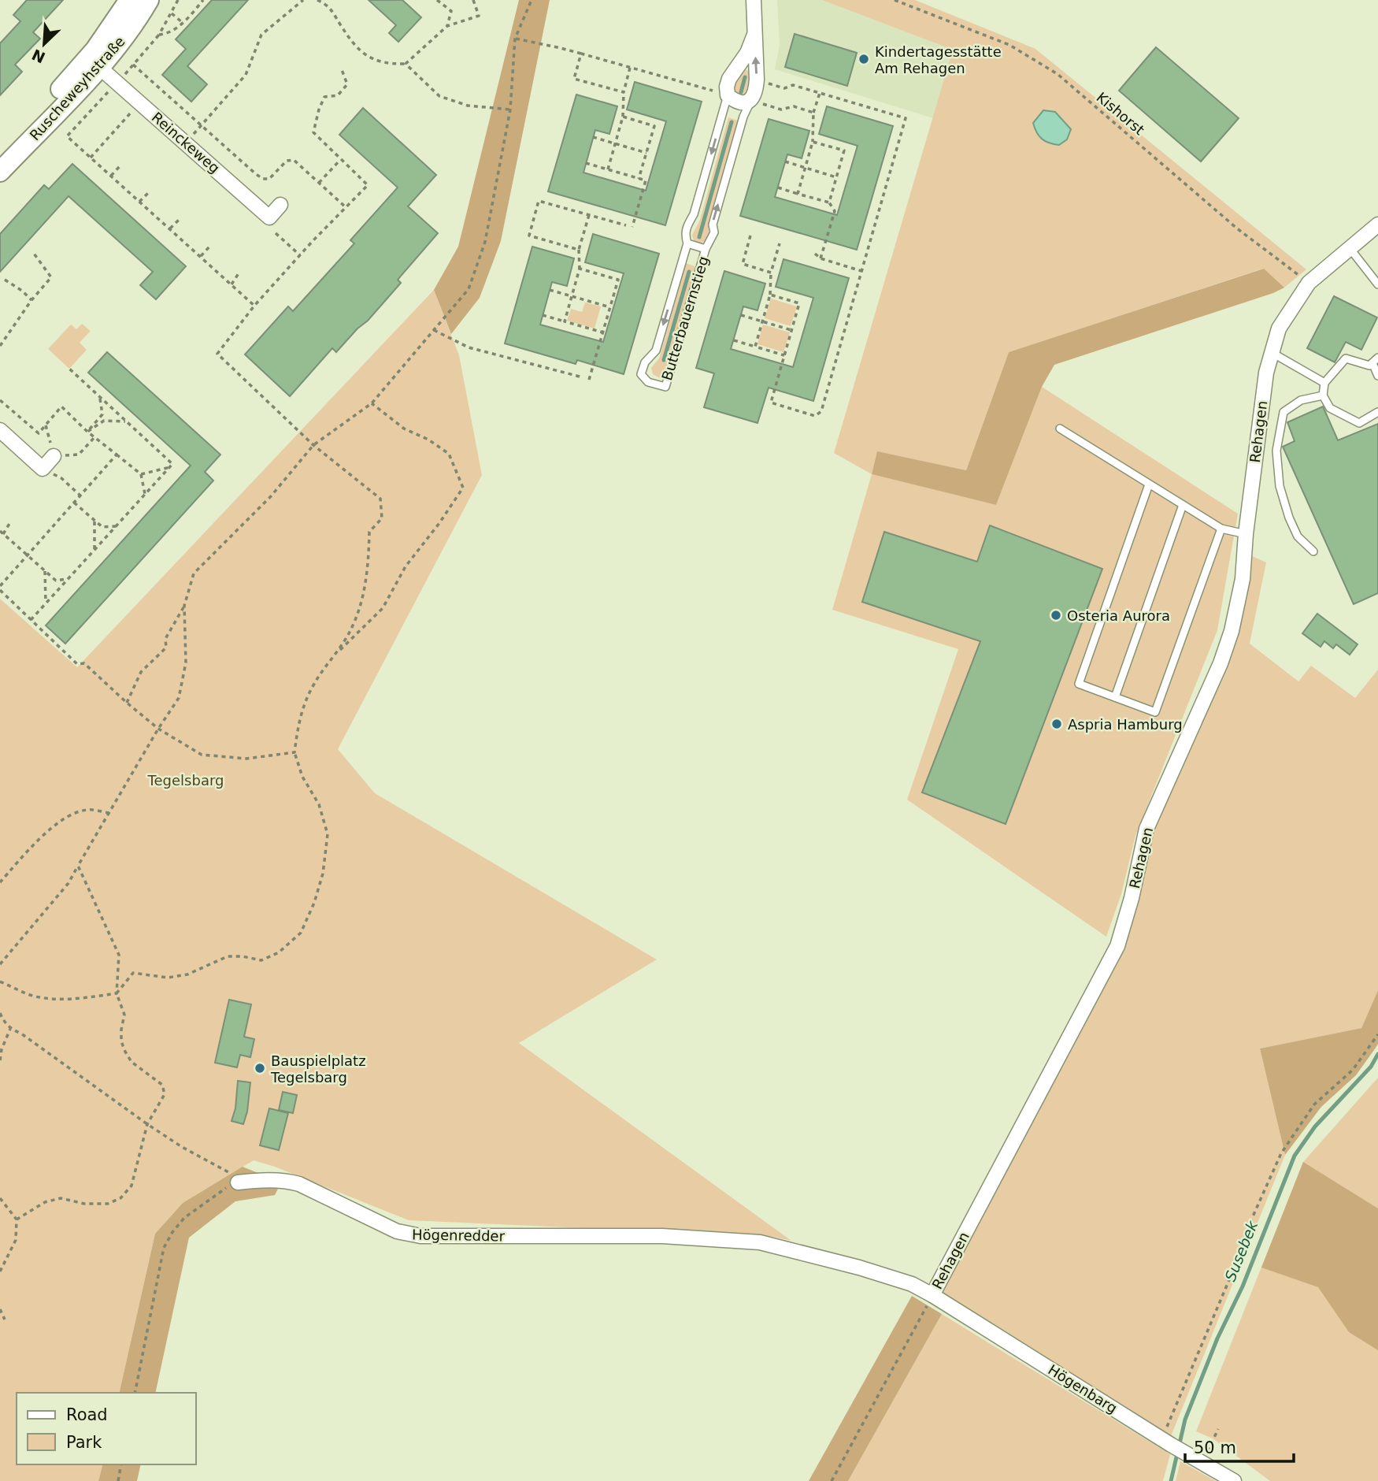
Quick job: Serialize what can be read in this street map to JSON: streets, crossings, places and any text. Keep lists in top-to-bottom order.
{
  "streets": {
    "street": [
      "Ruscheweyhstraße",
      "Reinckeweg",
      "Butterbauernstieg",
      "Rehagen",
      "Högenredder",
      "Högenbarg"
    ],
    "path": ["Kishorst"]
  },
  "crossings": [
    ["Ruscheweyhstraße", "Reinckeweg"],
    ["Kishorst", "Rehagen"],
    ["Rehagen", "Högenredder"],
    ["Rehagen", "Högenbarg"],
    ["Högenredder", "Högenbarg"]
  ],
  "water": ["Susebek"],
  "parks": ["Tegelsbarg"],
  "places": [
    "Kindertagesstätte Am Rehagen",
    "Osteria Aurora",
    "Aspria Hamburg",
    "Bauspielplatz Tegelsbarg"
  ],
  "legend": ["Road", "Park"],
  "scale_bar": "50 m",
  "north": "bottom left"
}
